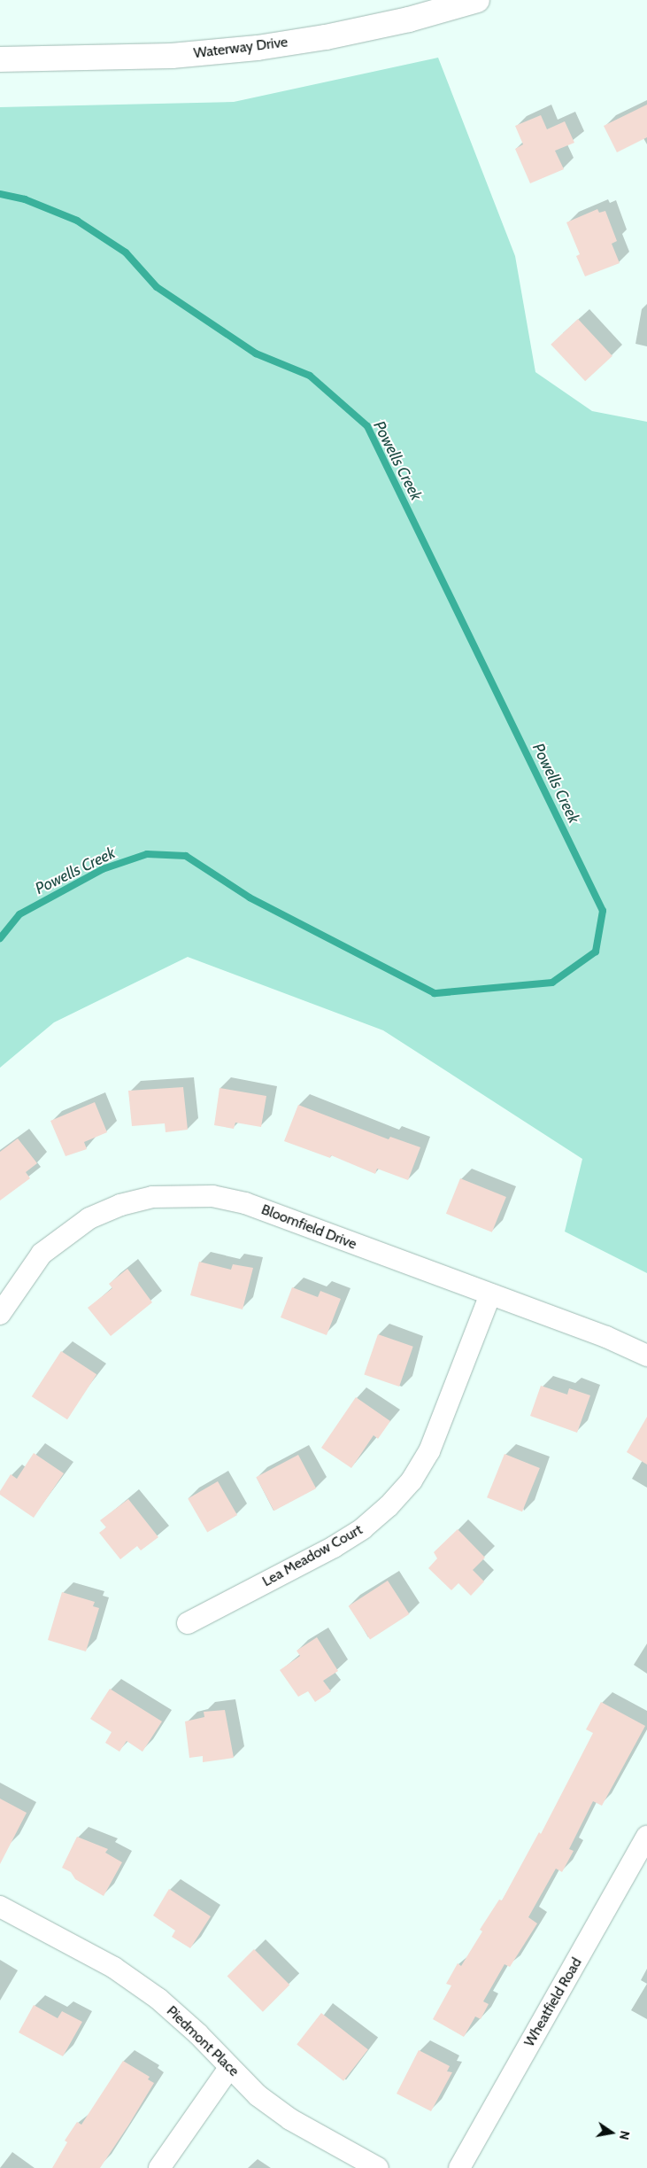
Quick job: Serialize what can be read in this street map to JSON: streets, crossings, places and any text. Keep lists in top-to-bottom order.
{
  "streets": {
    "main road": ["Waterway Drive"],
    "street": [
      "Bloomfield Drive",
      "Lea Meadow Court",
      "Wheatfield Road",
      "Piedmont Place"
    ]
  },
  "crossings": [
    ["Bloomfield Drive", "Lea Meadow Court"]
  ],
  "water": ["Powells Creek"],
  "north": "right"
}
